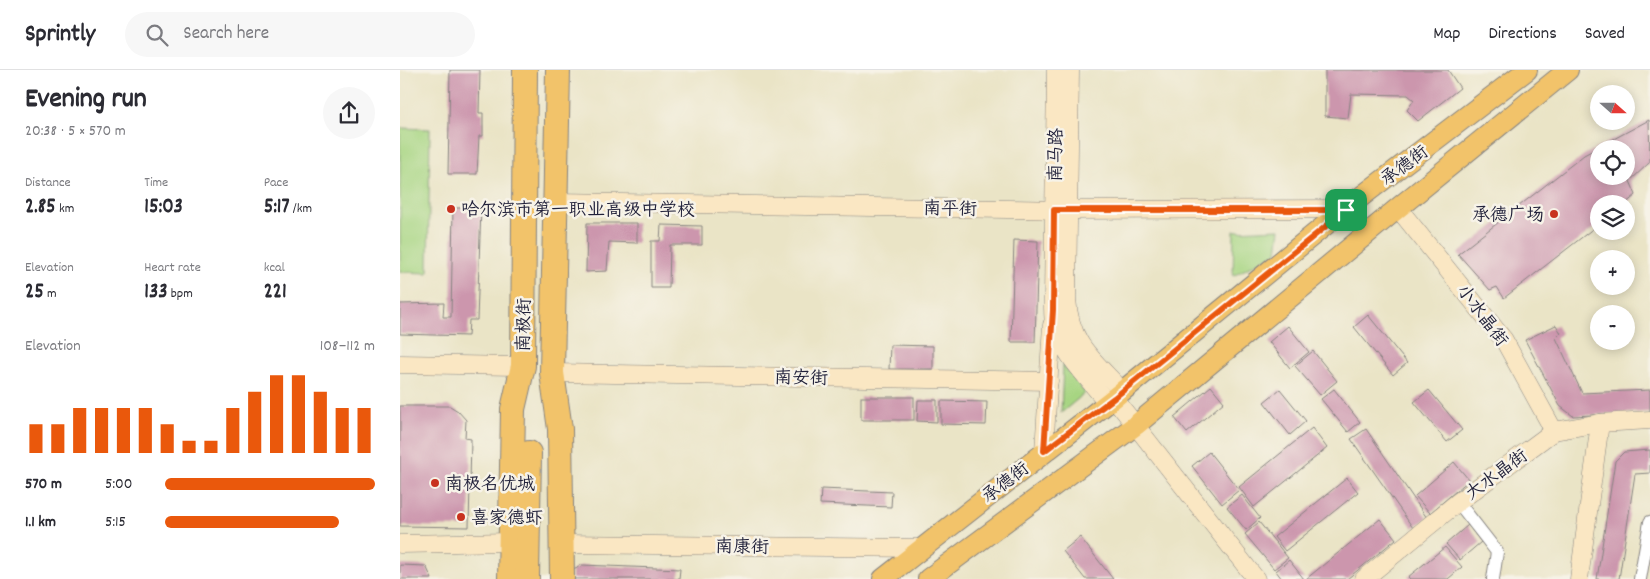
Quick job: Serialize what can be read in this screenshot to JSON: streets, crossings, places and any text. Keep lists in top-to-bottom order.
{
  "streets": {
    "highway": ["南极街"],
    "main road": ["承德街"],
    "street": [
      "南马路",
      "南平街",
      "小水晶街",
      "南安街",
      "大水晶街",
      "南康街"
    ]
  },
  "crossings": [
    ["南马路", "承德街"],
    ["南马路", "南平街"],
    ["承德街", "南平街"],
    ["承德街", "南康街"],
    ["南平街", "南极街"],
    ["小水晶街", "大水晶街"],
    ["南极街", "南安街"],
    ["南极街", "南康街"]
  ],
  "places": [
    "哈尔滨市第一职业高级中学校",
    "承德广场",
    "南极名优城",
    "喜家德虾"
  ],
  "north": "right",
  "page": {
    "header": "Sprintly",
    "search": "Search here",
    "nav": ["Map", "Directions", "Saved"],
    "heading": ["Evening run", "20:38 · 5 × 570 m"],
    "map_buttons": ["+", "−"],
    "stats": [
      ["Distance", "2.85 km"],
      ["Time", "15:03"],
      ["Pace", "5:17 /km"],
      ["Elevation", "25 m"],
      ["Heart rate", "133 bpm"],
      ["kcal", "221"]
    ],
    "chart": ["Elevation", "108–112 m"],
    "list": [
      {
        "name": "570 m",
        "note": "5:00"
      },
      {
        "name": "1.1 km",
        "note": "5:15"
      }
    ]
  }
}
